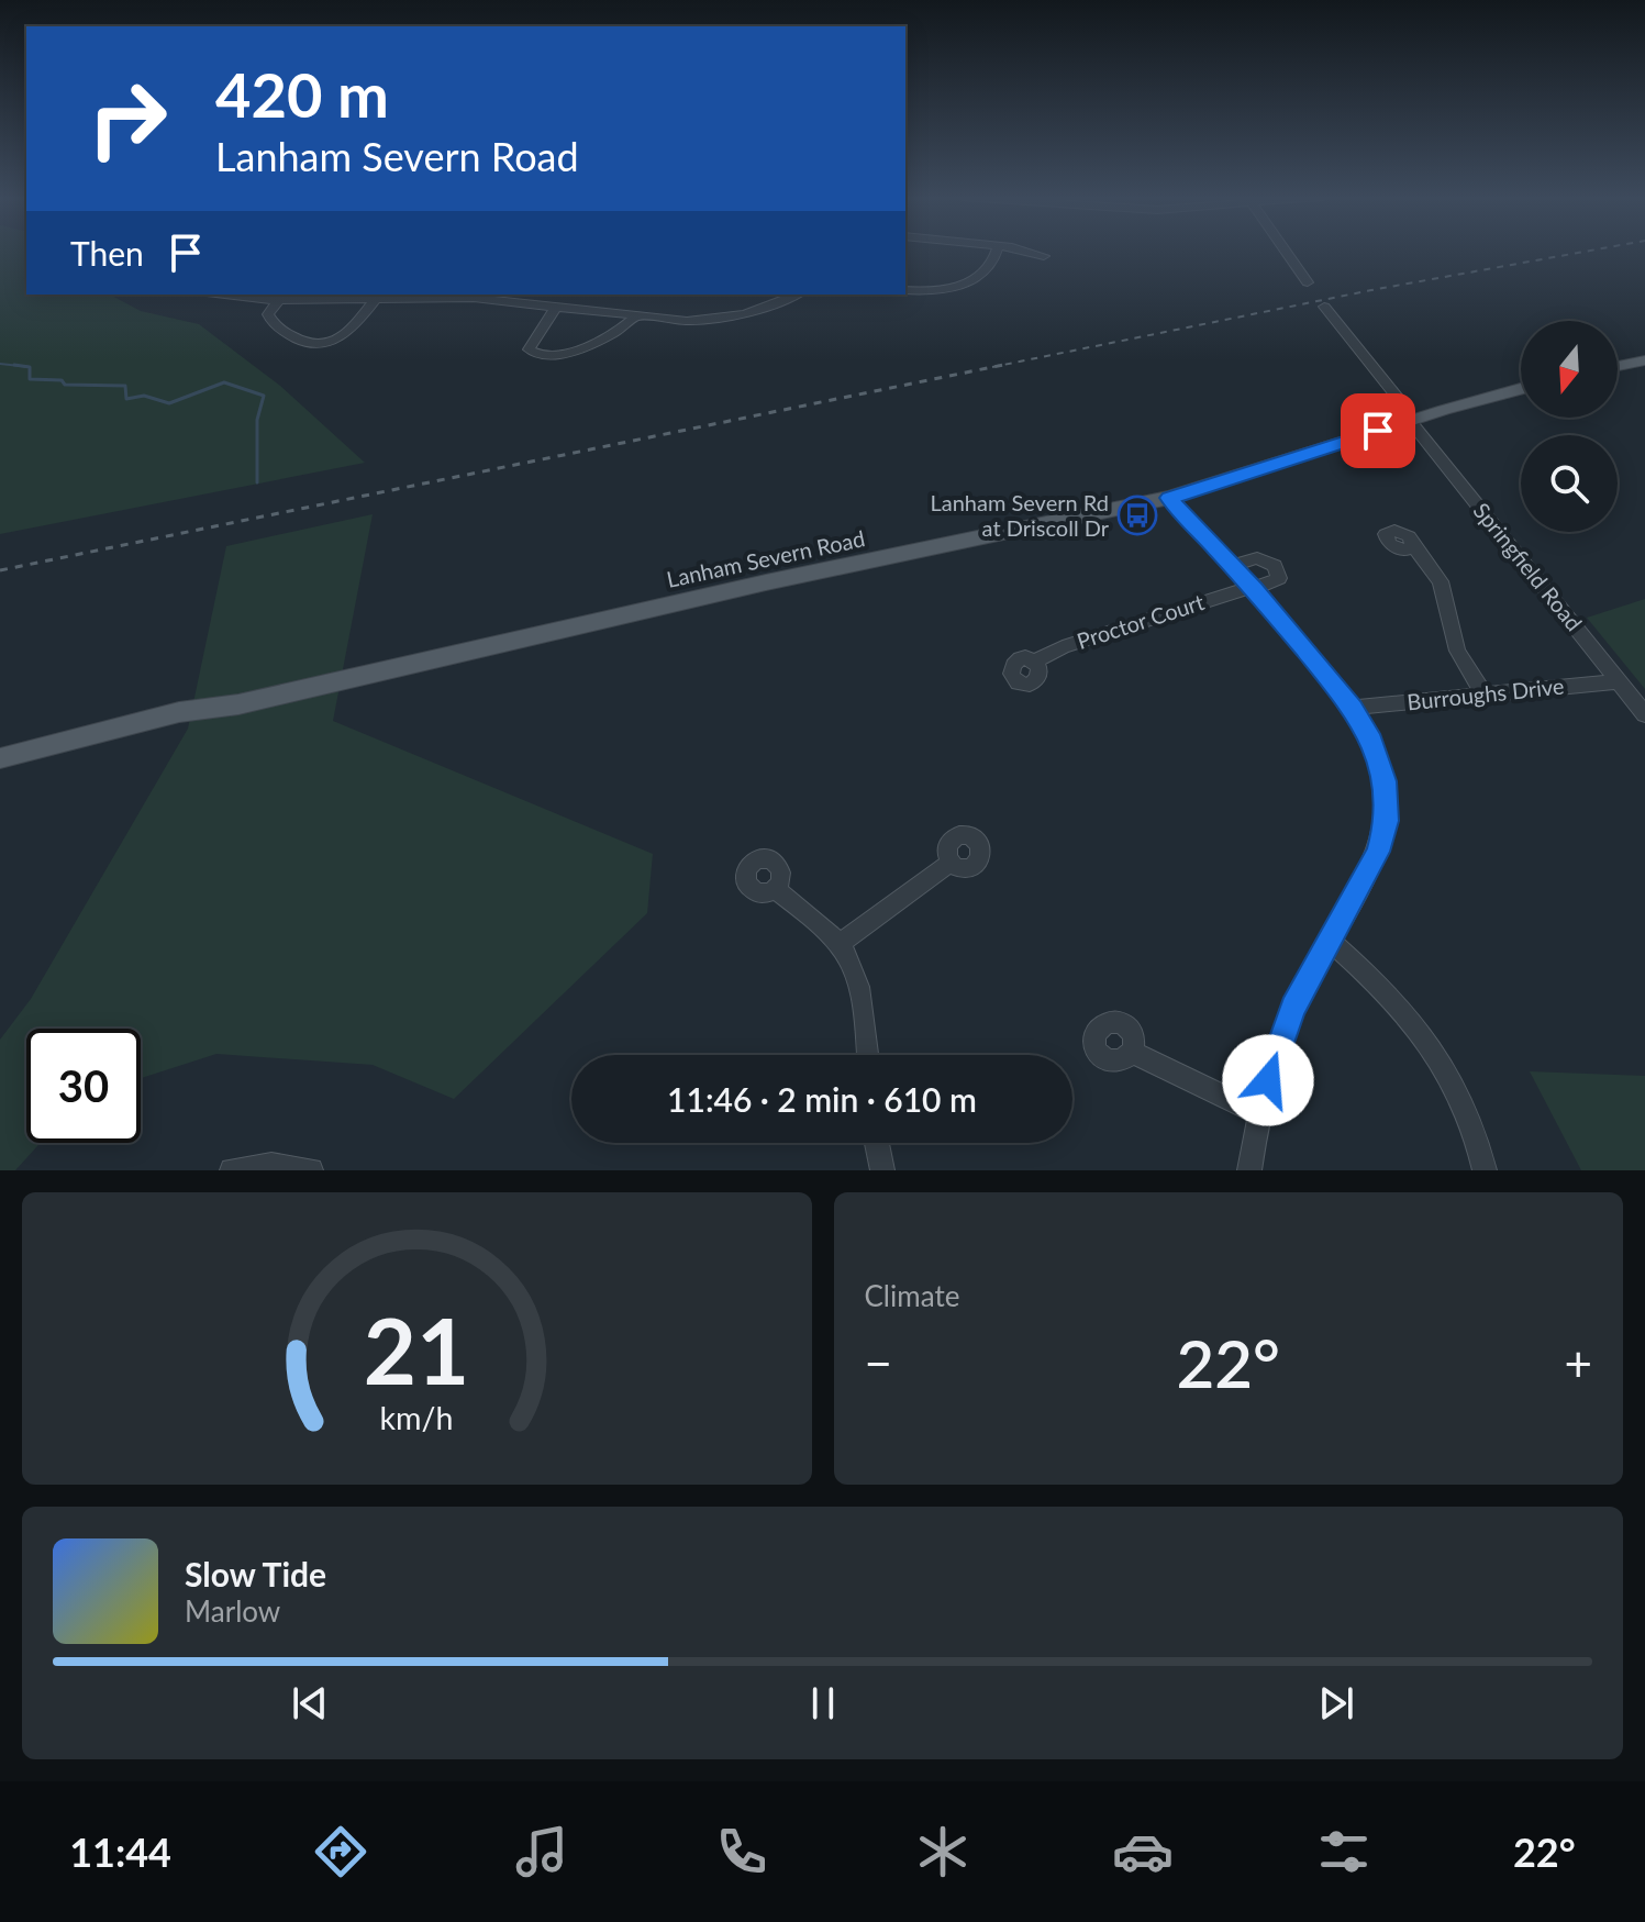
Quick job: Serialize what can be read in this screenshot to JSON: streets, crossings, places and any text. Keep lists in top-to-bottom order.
{
  "streets": {
    "main road": ["Lanham Severn Road"],
    "street": ["Springfield Road", "Proctor Court", "Burroughs Drive"]
  },
  "crossings": [
    ["Lanham Severn Road", "Springfield Road"],
    ["Springfield Road", "Burroughs Drive"]
  ],
  "places": {
    "bus stop": ["Lanham Severn Rd at Driscoll Dr"]
  },
  "north": "bottom",
  "page": {
    "turn": ["420 m", "Lanham Severn Road"],
    "then": "Then",
    "limit": "30",
    "trip": "11:46 · 2 min · 610 m",
    "tile": "Climate",
    "heat": ["−", "22°", "+"],
    "song": ["Slow Tide", "Marlow"],
    "tabs": ["11:44", "22°"],
    "gauge": ["21", "km/h"]
  }
}
